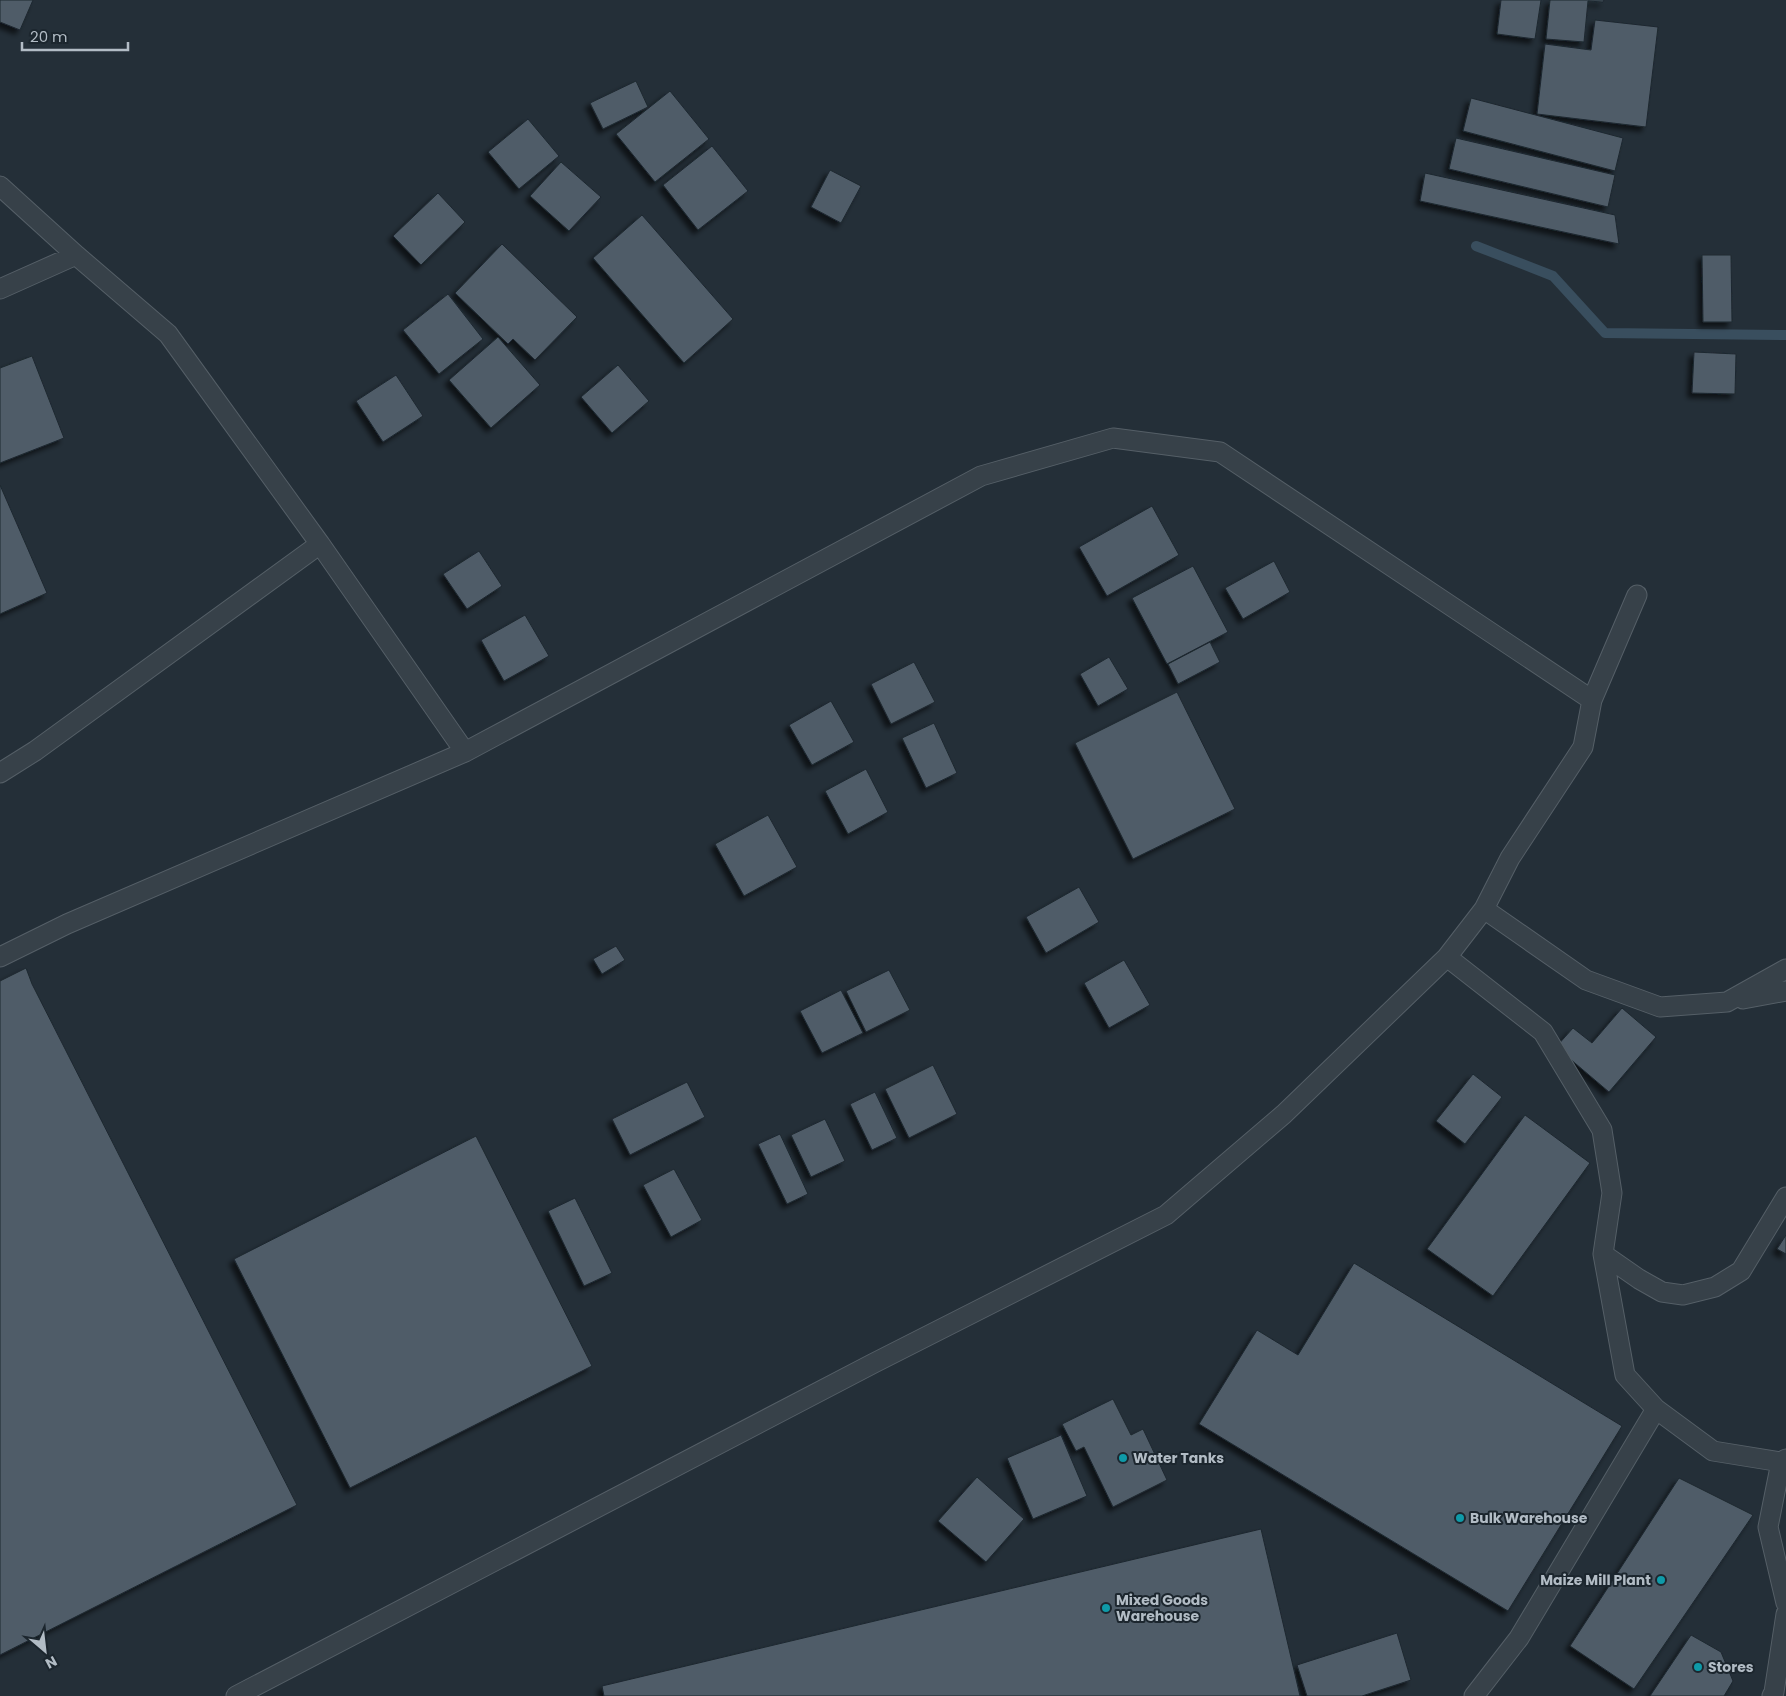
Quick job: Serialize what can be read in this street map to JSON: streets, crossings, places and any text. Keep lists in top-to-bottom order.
{
  "places": [
    "Water Tanks",
    "Bulk Warehouse",
    "Maize Mill Plant",
    "Mixed Goods Warehouse",
    "Stores"
  ],
  "scale_bar": "20 m",
  "north": "bottom right"
}
